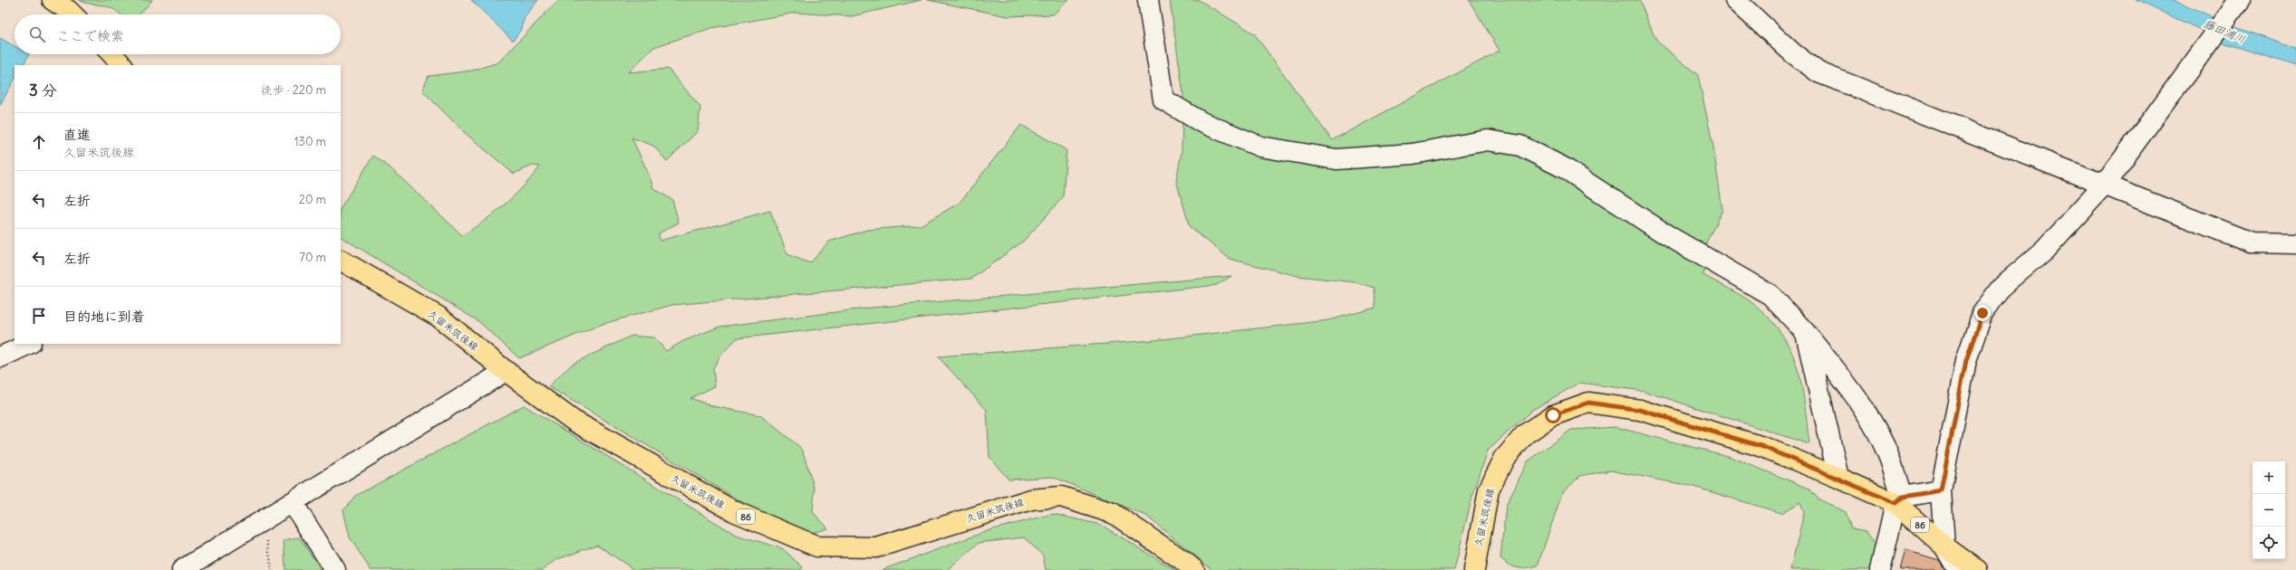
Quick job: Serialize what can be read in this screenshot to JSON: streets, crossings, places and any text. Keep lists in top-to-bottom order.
{
  "streets": {
    "main road": ["久留米筑後線", "86"]
  },
  "water": ["藤田浦川"],
  "page": {
    "search": "ここで検索",
    "heading": ["3 分", "徒歩 · 220 m"],
    "list": [
      ["直進", "久留米筑後線", "130 m"],
      ["左折", "20 m"],
      ["左折", "70 m"],
      "目的地に到着"
    ],
    "map_buttons": ["+", "−"]
  }
}
